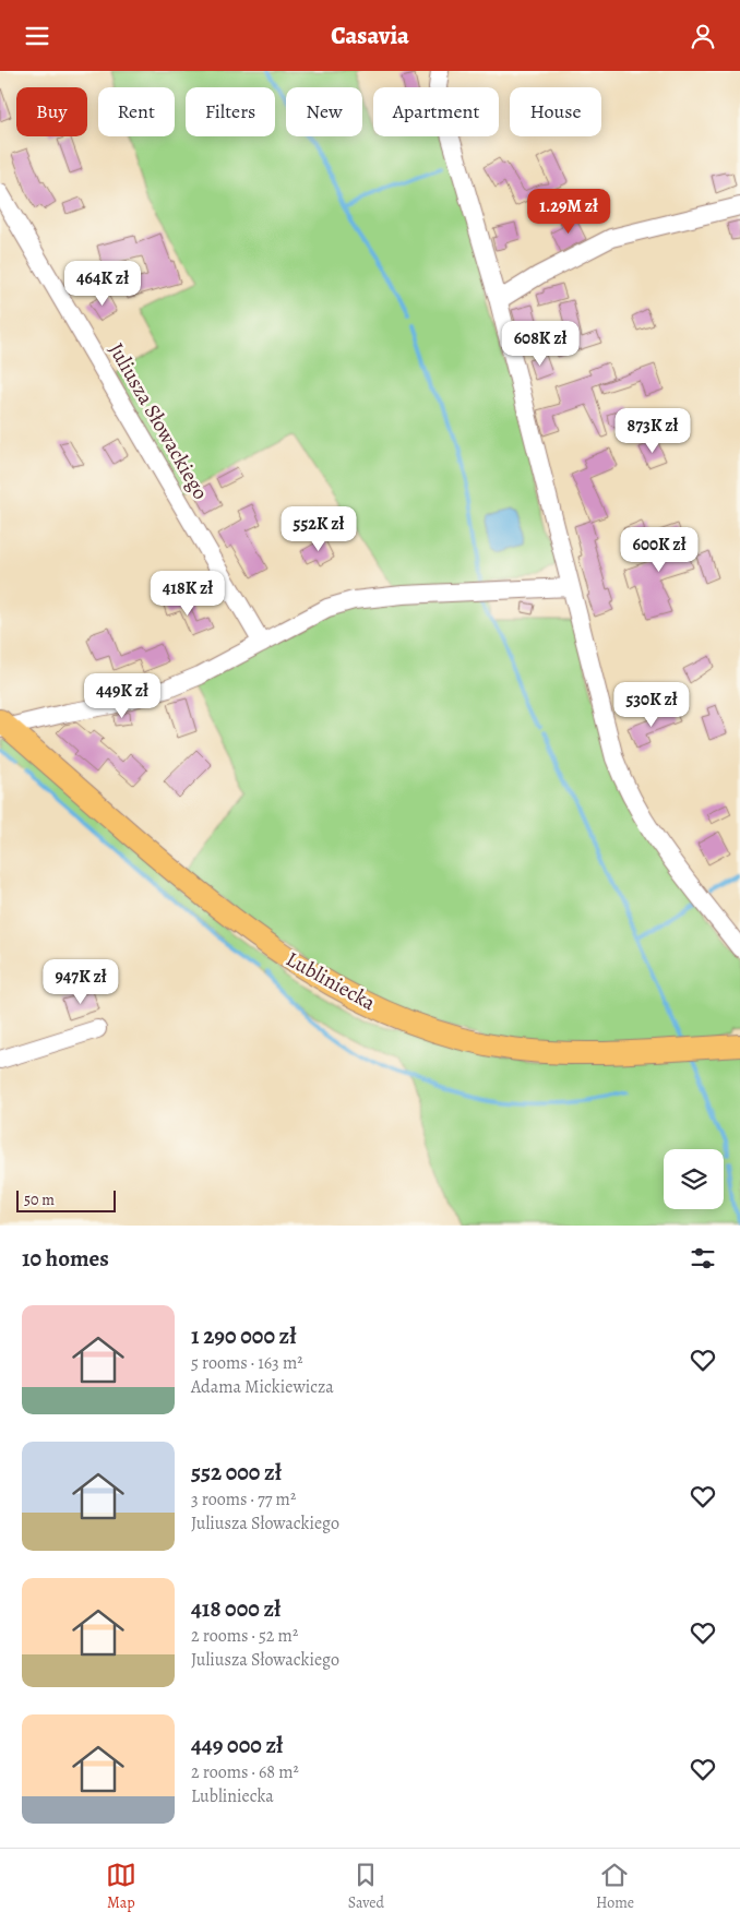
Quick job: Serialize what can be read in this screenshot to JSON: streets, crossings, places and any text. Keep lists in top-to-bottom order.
{
  "streets": {
    "main road": ["Lubliniecka"],
    "street": ["Juliusza Słowackiego"]
  },
  "scale_bar": "50 m",
  "page": {
    "header": "Casavia",
    "chip": [
      "Buy",
      "Rent",
      "Filters",
      "New",
      "Apartment",
      "House"
    ],
    "price": [
      "1.29M zł",
      "464K zł",
      "608K zł",
      "873K zł",
      "552K zł",
      "600K zł",
      "418K zł",
      "449K zł",
      "530K zł",
      "947K zł"
    ],
    "scale": "50 m",
    "heading": "10 homes",
    "list": [
      {
        "name": "1 290 000 zł",
        "note": "5 rooms · 163 m² · Adama Mickiewicza"
      },
      {
        "name": "552 000 zł",
        "note": "3 rooms · 77 m² · Juliusza Słowackiego"
      },
      {
        "name": "418 000 zł",
        "note": "2 rooms · 52 m² · Juliusza Słowackiego"
      },
      {
        "name": "449 000 zł",
        "note": "2 rooms · 68 m² · Lubliniecka"
      }
    ],
    "tabs": ["Map", "Saved", "Home"]
  }
}
